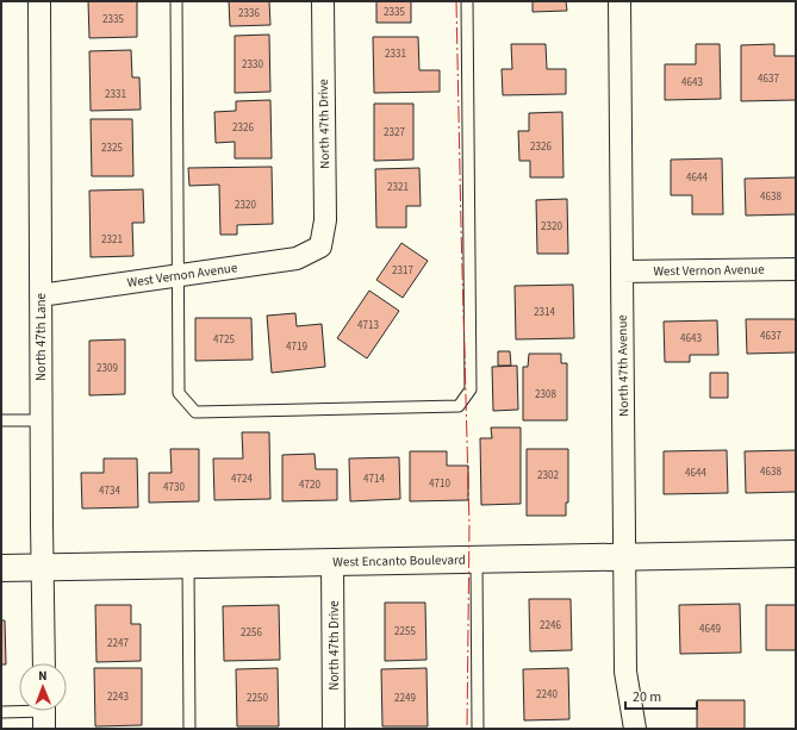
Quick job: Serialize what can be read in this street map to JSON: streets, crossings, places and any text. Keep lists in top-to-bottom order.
{
  "streets": {
    "street": [
      "North 47th Drive",
      "West Vernon Avenue",
      "North 47th Lane",
      "North 47th Avenue",
      "West Encanto Boulevard"
    ]
  },
  "crossings": [
    ["North 47th Drive", "West Vernon Avenue"],
    ["North 47th Drive", "West Encanto Boulevard"],
    ["West Vernon Avenue", "North 47th Lane"],
    ["West Vernon Avenue", "North 47th Avenue"],
    ["North 47th Lane", "West Encanto Boulevard"],
    ["North 47th Avenue", "West Encanto Boulevard"]
  ],
  "house_numbers": [
    "2335",
    "2336",
    "2335",
    "2331",
    "2330",
    "4637",
    "4643",
    "2331",
    "2326",
    "2327",
    "2326",
    "2325",
    "4644",
    "2321",
    "4638",
    "2320",
    "2320",
    "2321",
    "2317",
    "2314",
    "4713",
    "4637",
    "4643",
    "4725",
    "4719",
    "2309",
    "2308",
    "4638",
    "4644",
    "2302",
    "4724",
    "4714",
    "4710",
    "4720",
    "4730",
    "4734",
    "2246",
    "4649",
    "2255",
    "2256",
    "2247",
    "2240",
    "2243",
    "2250",
    "2249"
  ],
  "scale_bar": "20 m",
  "north": "top"
}
